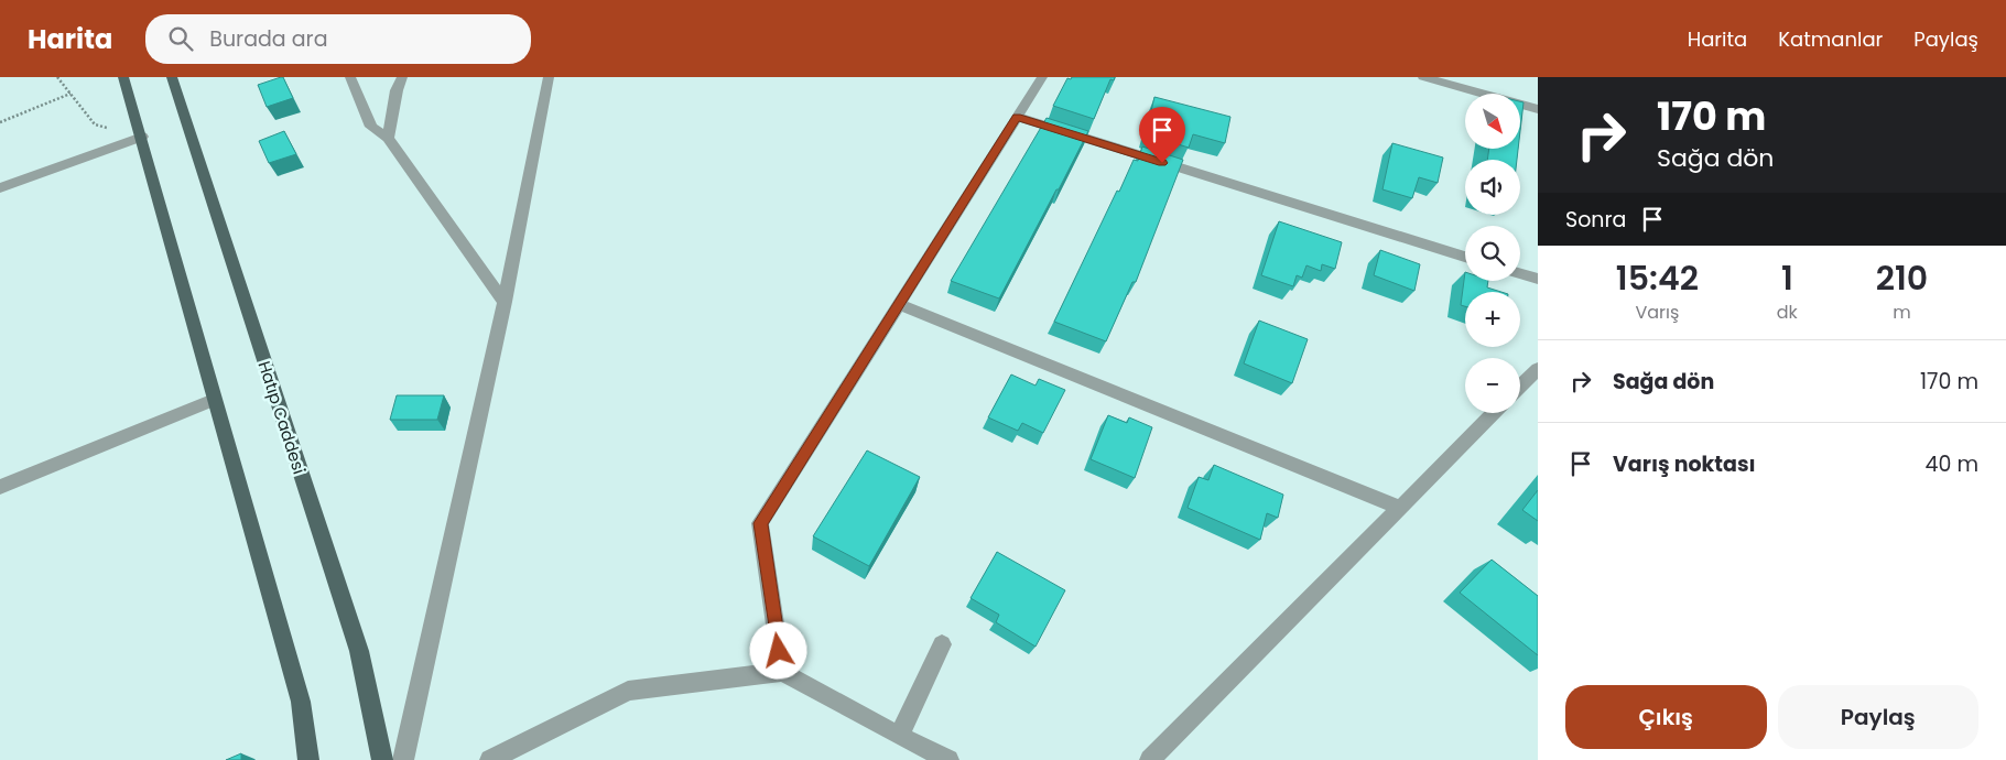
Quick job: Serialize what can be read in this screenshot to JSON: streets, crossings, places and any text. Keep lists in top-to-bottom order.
{
  "streets": {
    "main road": ["Hatıp Caddesi"]
  },
  "north": "bottom right",
  "page": {
    "header": "Harita",
    "search": "Burada ara",
    "nav": ["Harita", "Katmanlar", "Paylaş"],
    "turn": ["170 m", "Sağa dön"],
    "map_buttons": ["+", "−"],
    "then": "Sonra",
    "eta": [
      "15:42",
      "Varış",
      "1",
      "dk",
      "210",
      "m"
    ],
    "list": [
      {
        "name": "Sağa dön",
        "value": "170 m"
      },
      {
        "name": "Varış noktası",
        "value": "40 m"
      }
    ],
    "buttons": ["Çıkış", "Paylaş"]
  }
}
